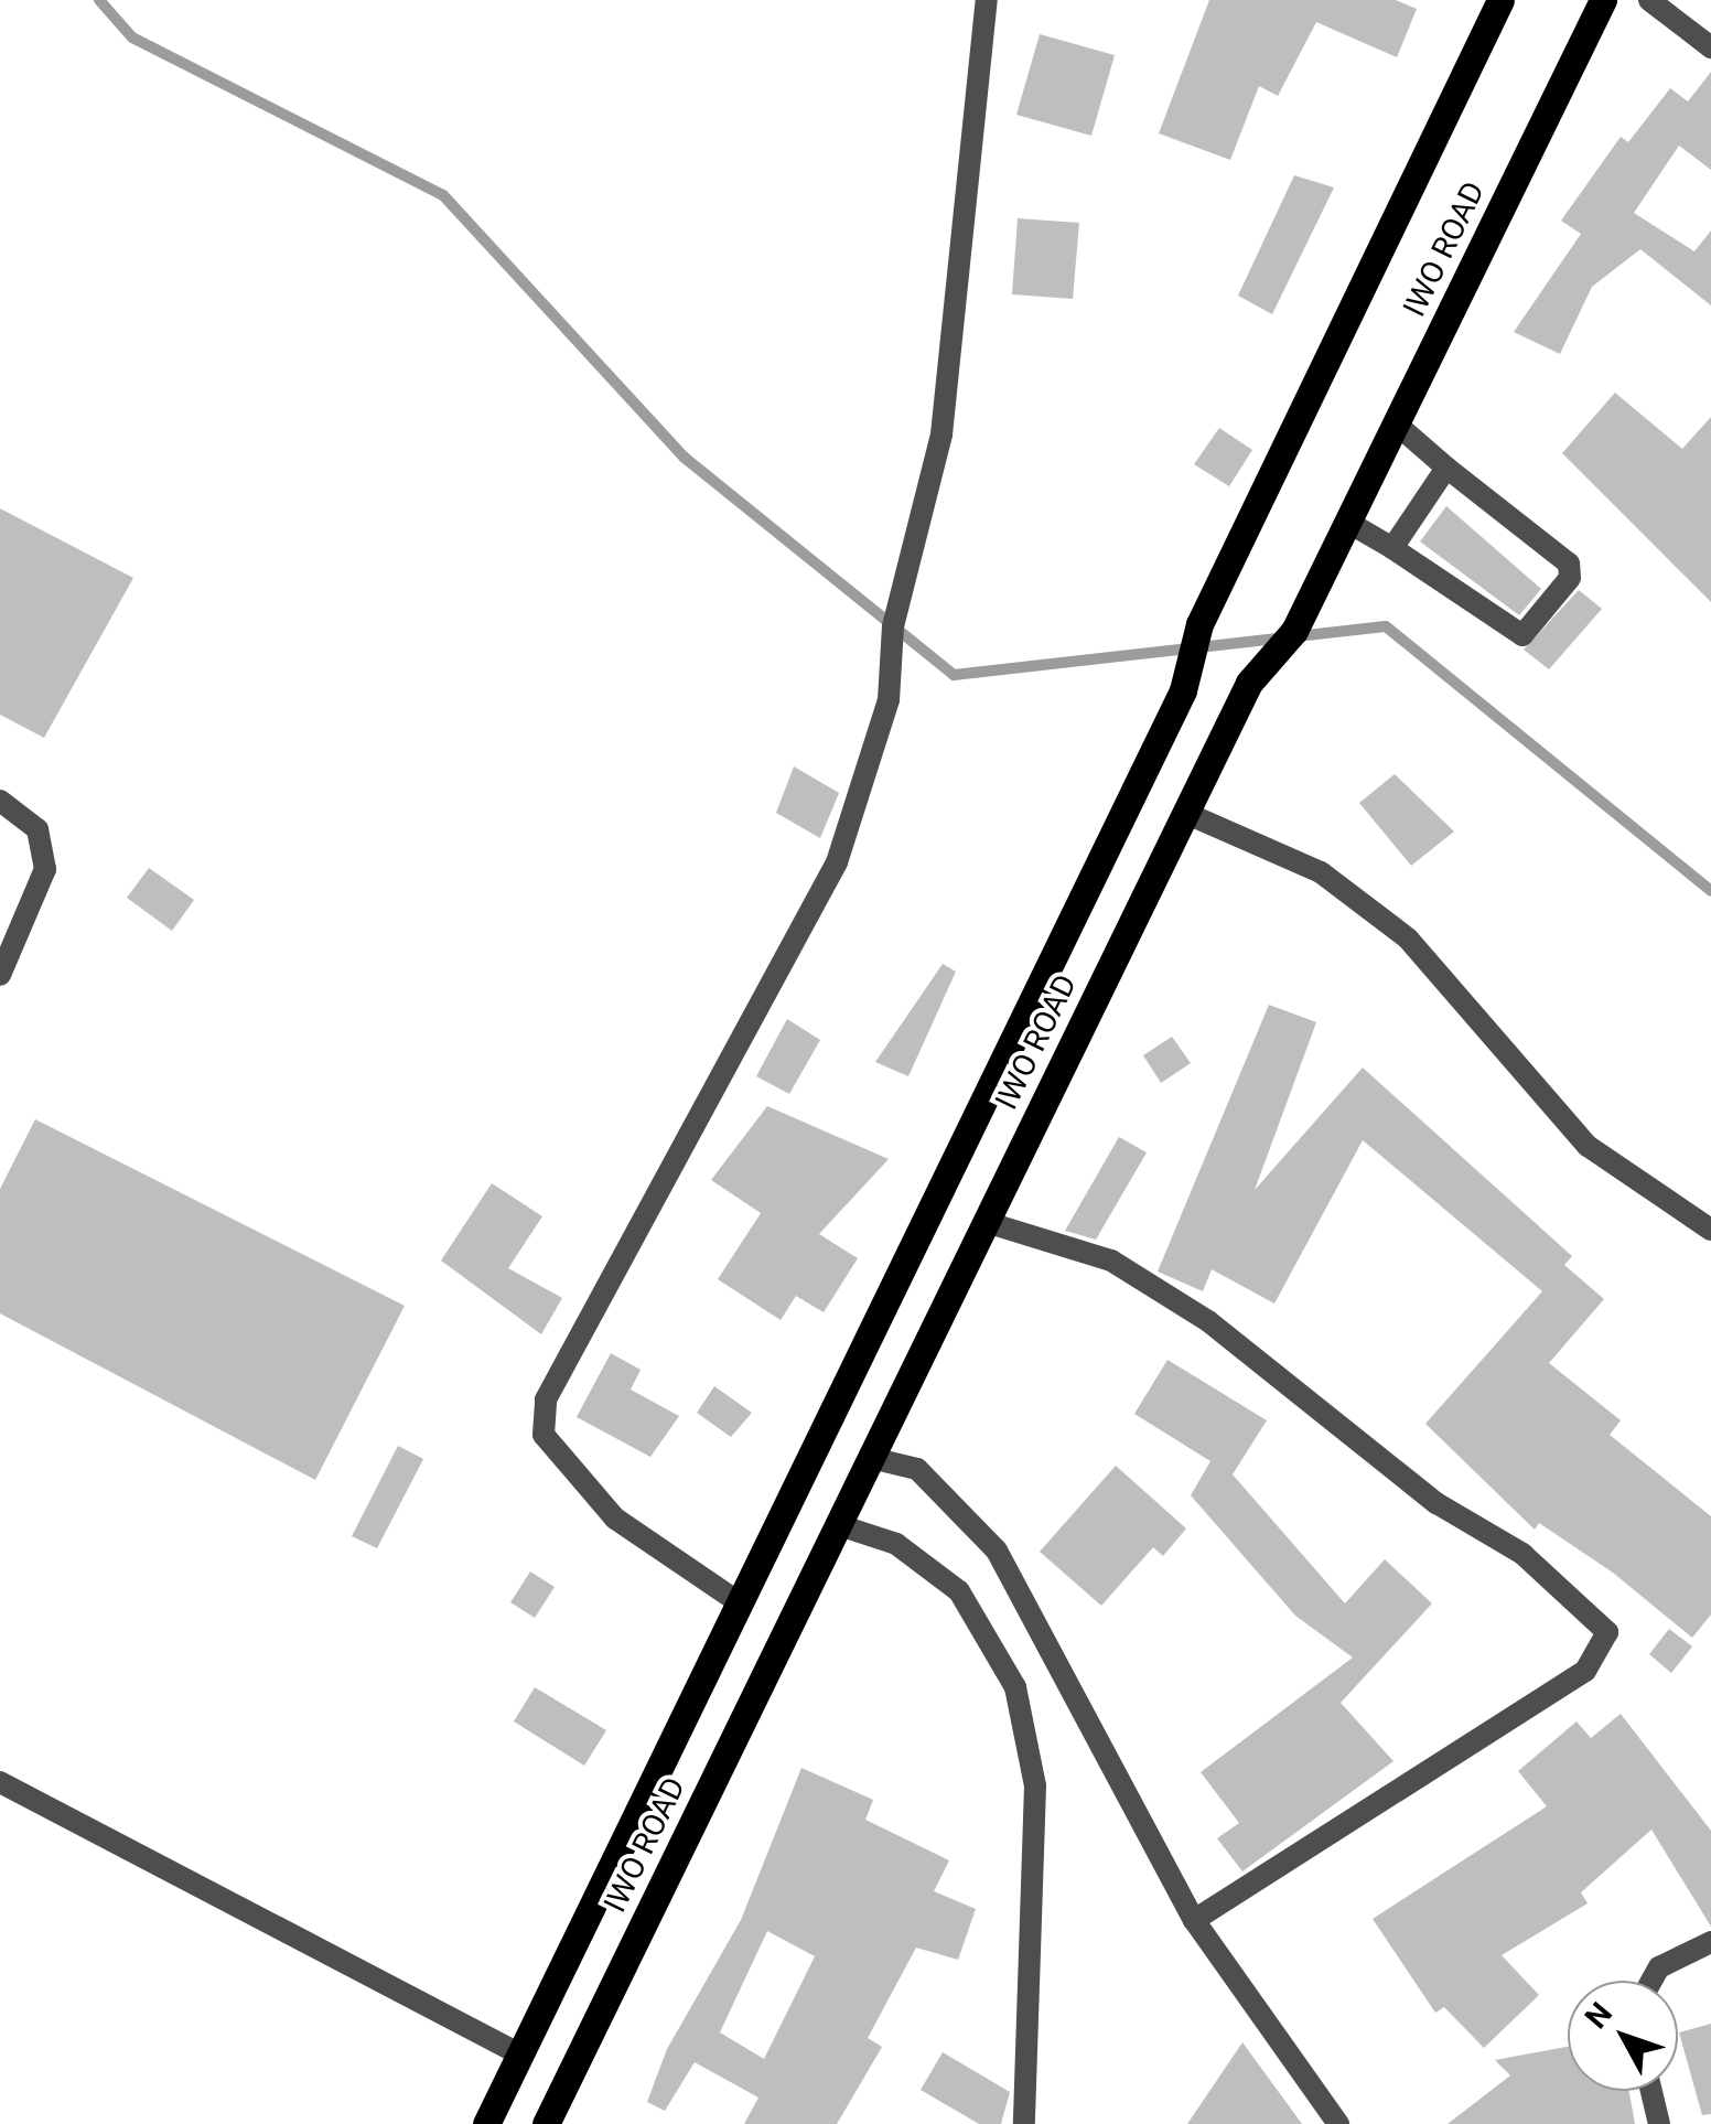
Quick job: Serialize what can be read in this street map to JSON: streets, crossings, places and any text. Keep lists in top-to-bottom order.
{
  "streets": {
    "main road": ["IWO ROAD"]
  },
  "north": "top left"
}
